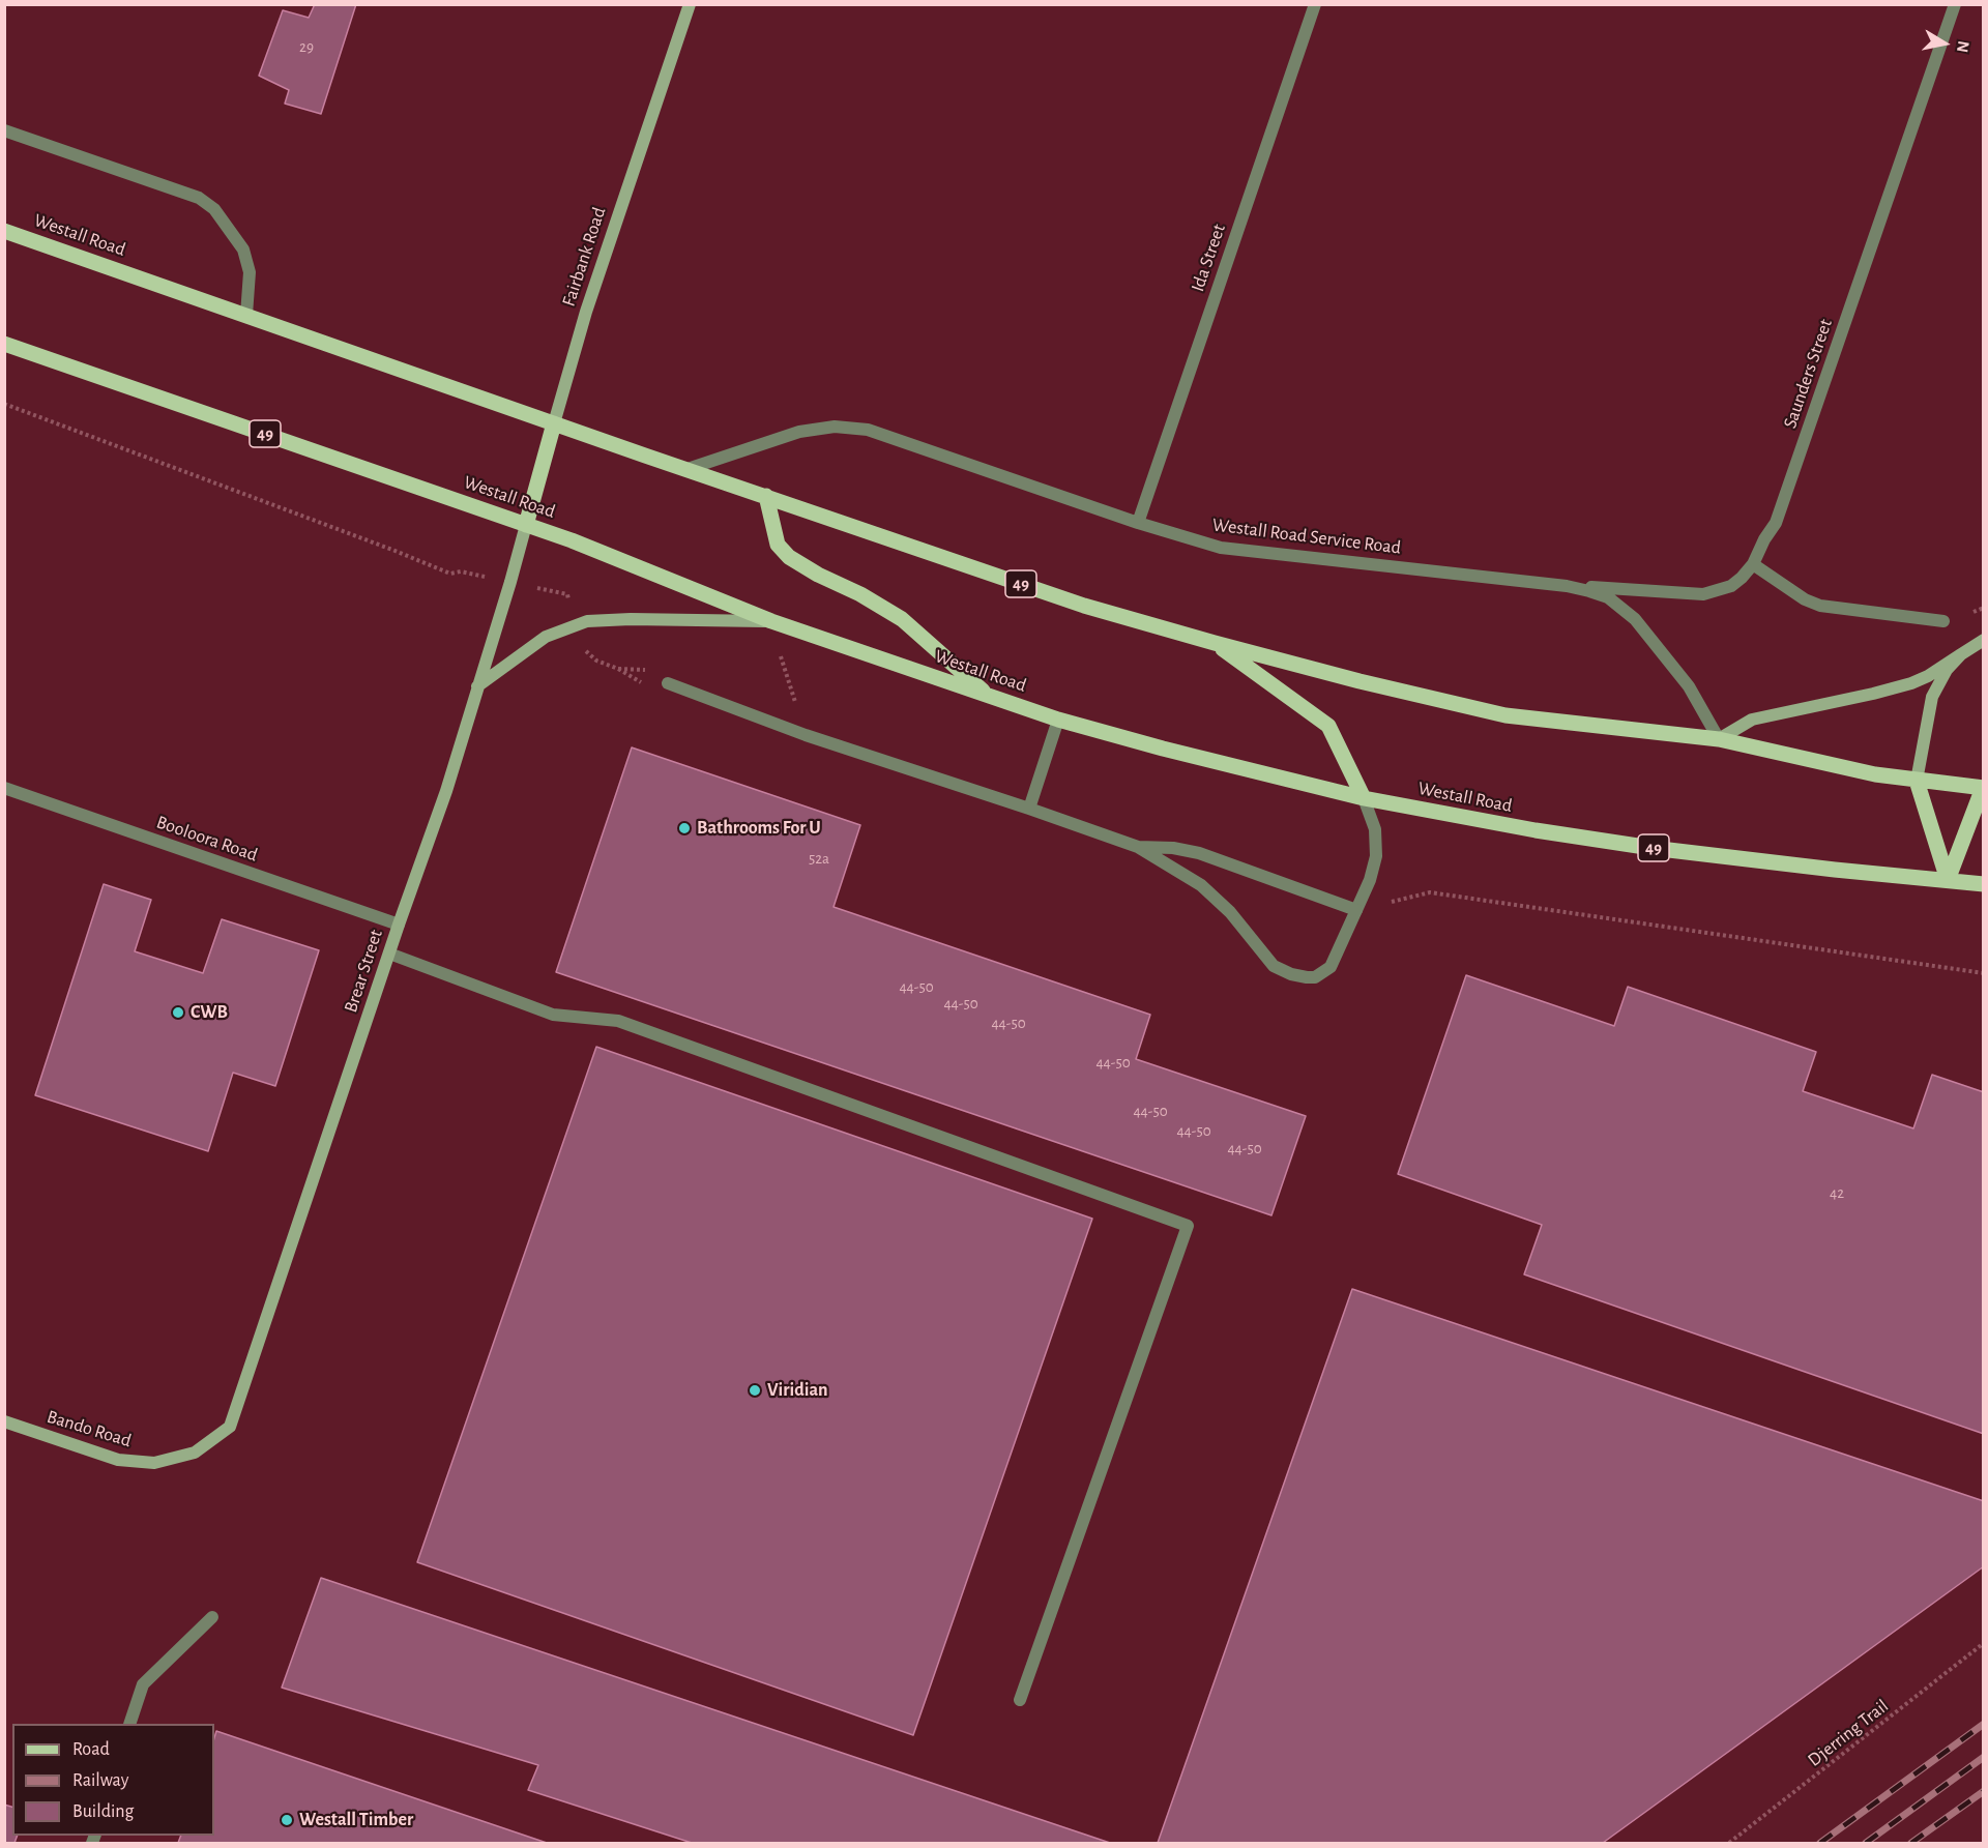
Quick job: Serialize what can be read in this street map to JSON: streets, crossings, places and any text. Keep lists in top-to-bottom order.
{
  "streets": {
    "main road": [
      "Westall Road",
      "Fairbank Road",
      "49",
      "Brear Street",
      "Bando Road"
    ],
    "street": [
      "Ida Street",
      "Saunders Street",
      "Westall Road Service Road",
      "Booloora Road"
    ],
    "path": ["Djerring Trail"]
  },
  "crossings": [
    ["Westall Road", "Fairbank Road"],
    ["Westall Road", "Westall Road Service Road"],
    ["Westall Road", "Brear Street"],
    ["Fairbank Road", "Brear Street"],
    ["Ida Street", "Westall Road Service Road"],
    ["Saunders Street", "Westall Road Service Road"],
    ["Booloora Road", "Brear Street"],
    ["Brear Street", "Bando Road"]
  ],
  "places": [
    "Bathrooms For U",
    "CWB",
    "Viridian",
    "Westall Timber"
  ],
  "house_numbers": [
    "29",
    "52a",
    "44-50",
    "44-50",
    "44-50",
    "44-50",
    "44-50",
    "44-50",
    "44-50",
    "42"
  ],
  "legend": ["Road", "Railway", "Building"],
  "north": "right"
}
